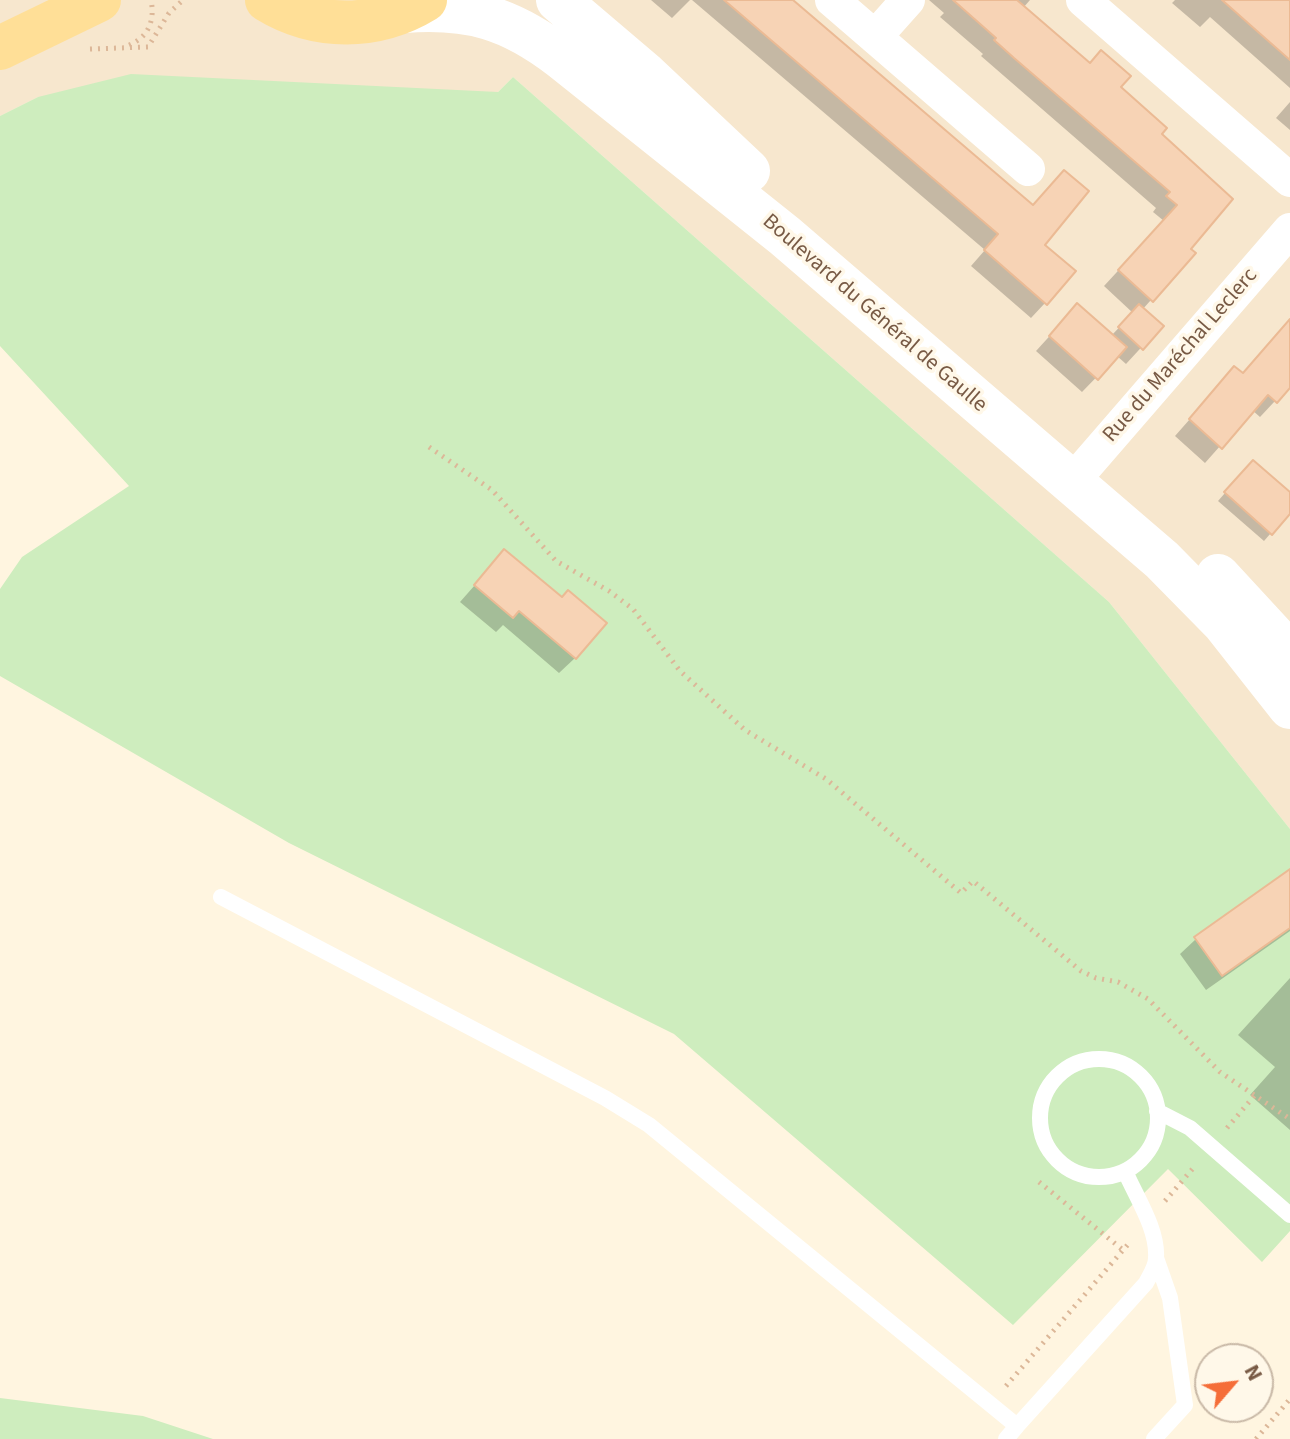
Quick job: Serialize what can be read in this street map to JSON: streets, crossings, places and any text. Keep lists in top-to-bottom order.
{
  "streets": {
    "street": ["Boulevard du Général de Gaulle", "Rue du Maréchal Leclerc"]
  },
  "crossings": [
    ["Boulevard du Général de Gaulle", "Rue du Maréchal Leclerc"]
  ],
  "north": "top right"
}
